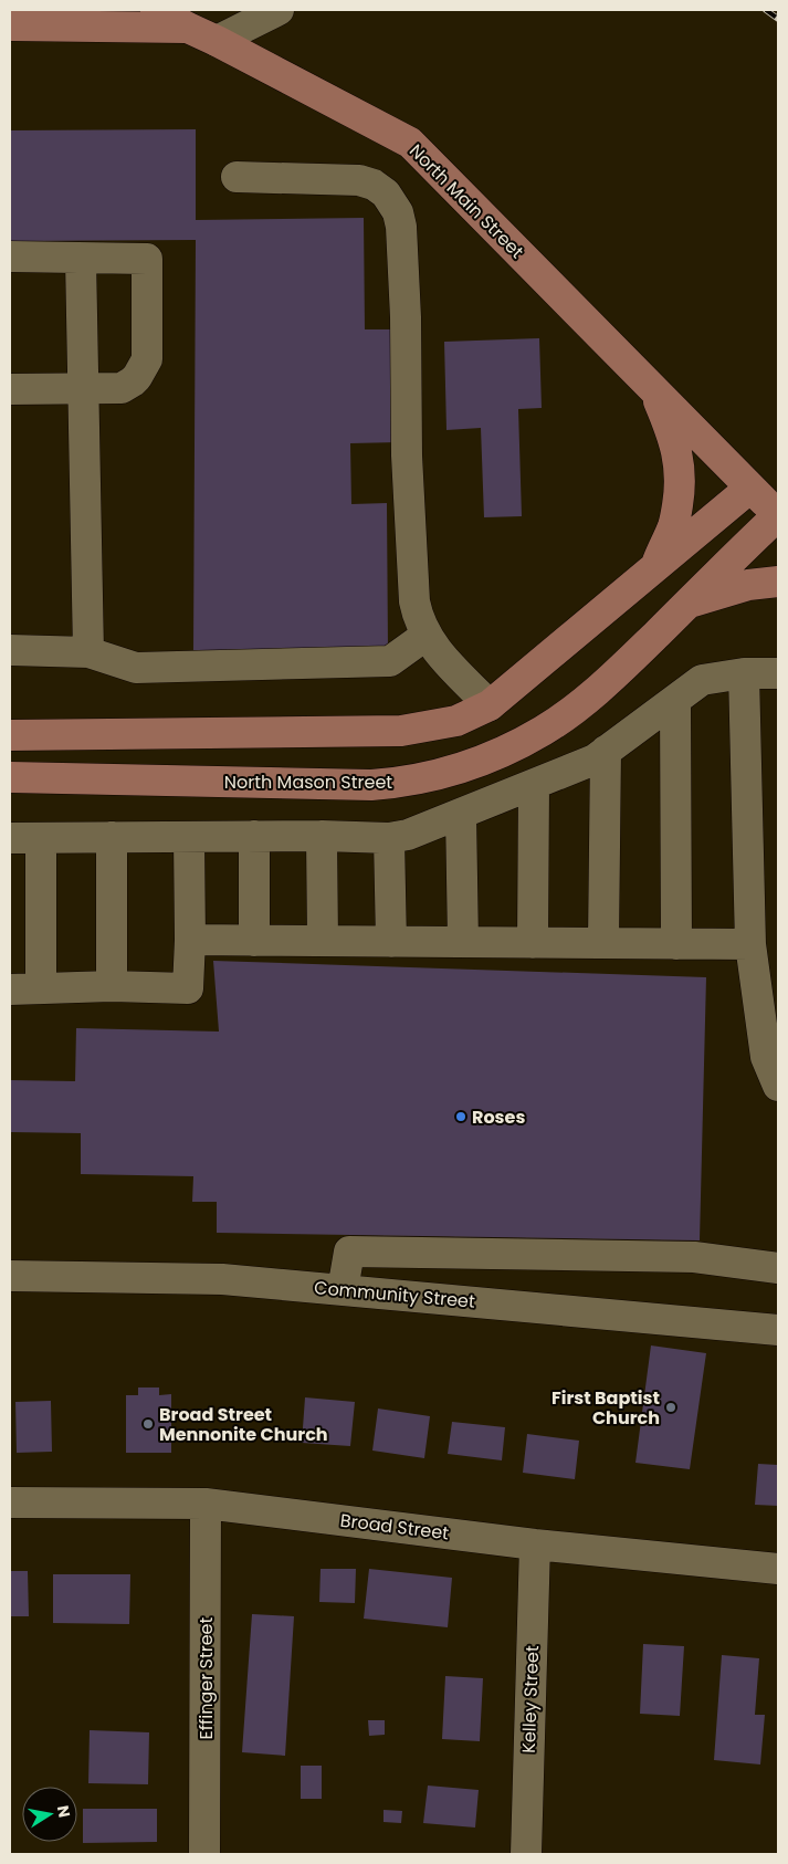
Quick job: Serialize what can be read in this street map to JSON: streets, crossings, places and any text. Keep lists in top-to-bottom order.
{
  "streets": {
    "main road": ["North Main Street", "North Mason Street"],
    "street": [
      "Community Street",
      "Broad Street",
      "Effinger Street",
      "Kelley Street"
    ]
  },
  "crossings": [
    ["North Main Street", "North Mason Street"],
    ["Broad Street", "Effinger Street"],
    ["Broad Street", "Kelley Street"]
  ],
  "places": ["Roses", "First Baptist Church", "Broad Street Mennonite Church"],
  "north": "right"
}
